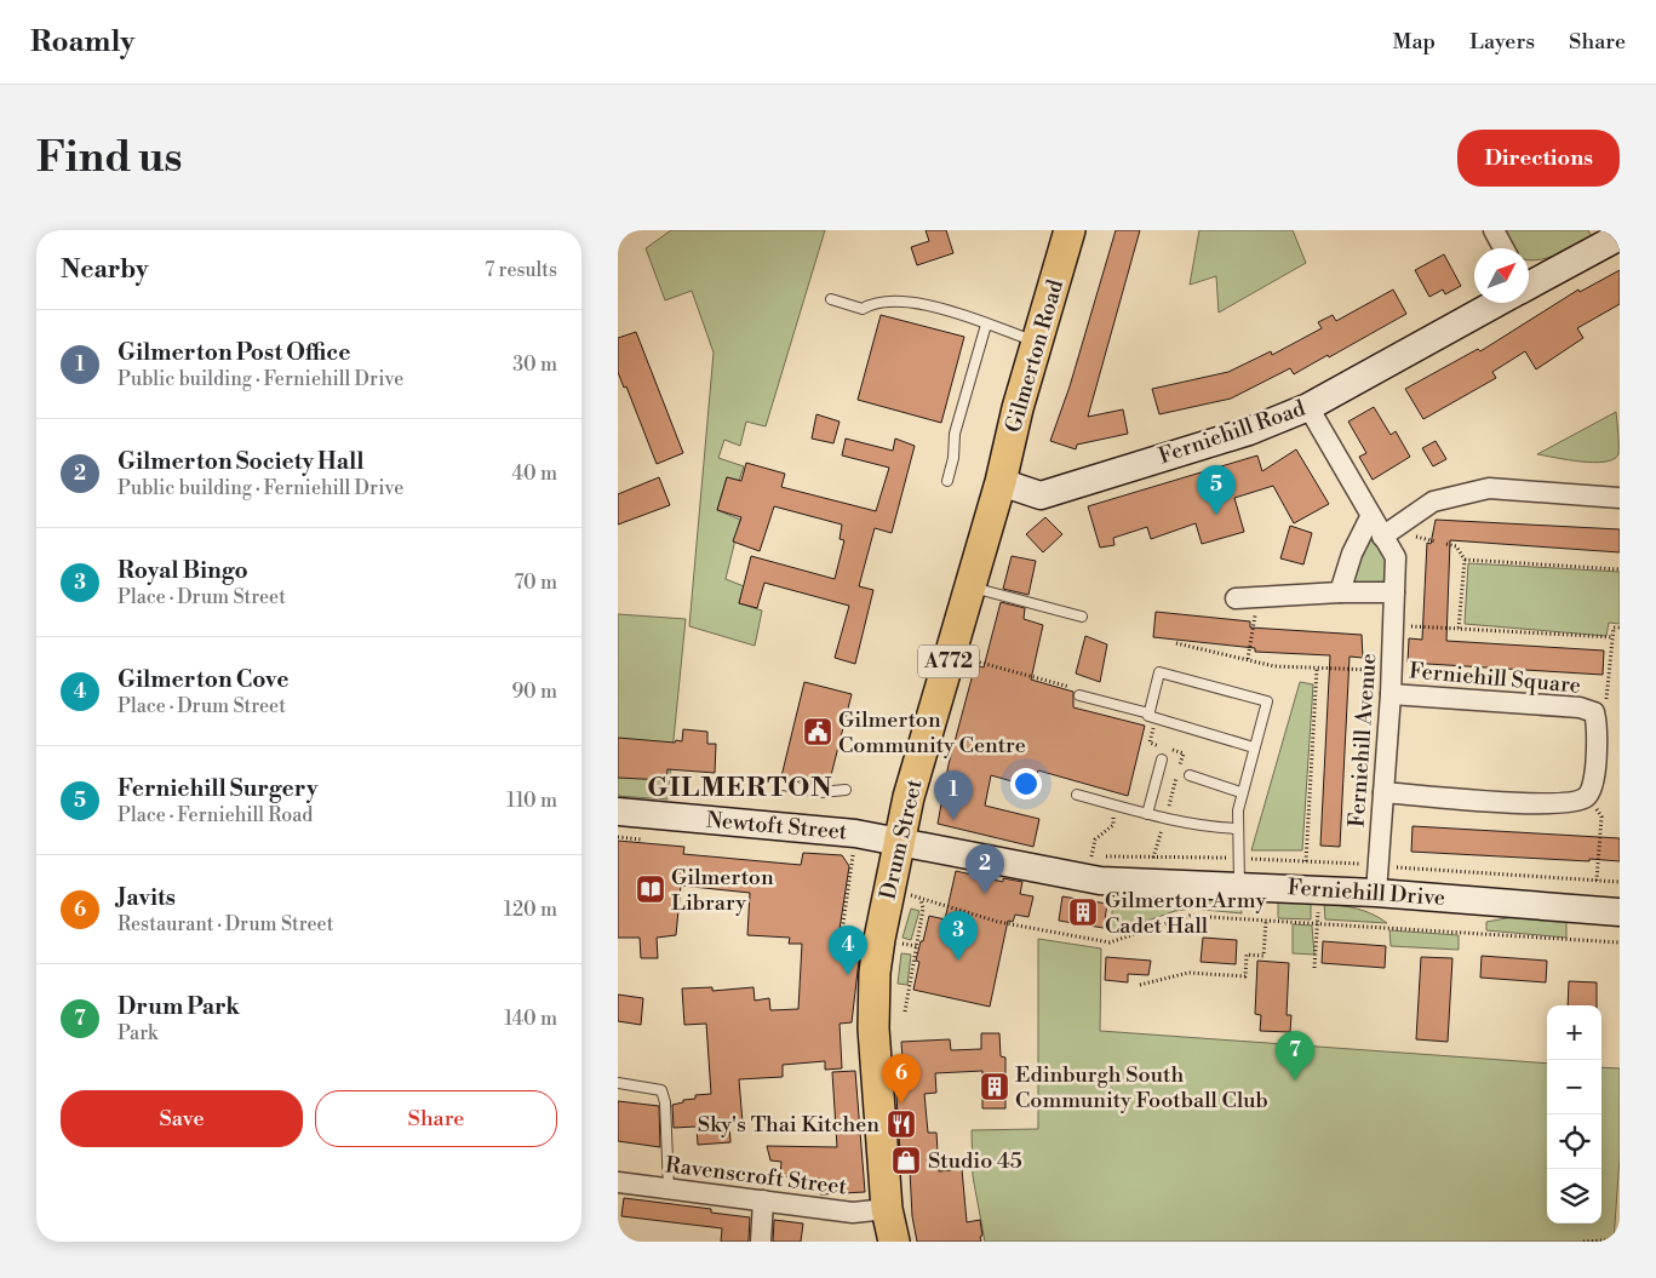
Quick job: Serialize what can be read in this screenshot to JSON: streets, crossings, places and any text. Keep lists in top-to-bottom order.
{
  "streets": {
    "main road": [
      "Gilmerton Road",
      "Ferniehill Road",
      "A772",
      "Newtoft Street",
      "Drum Street",
      "Ferniehill Drive"
    ],
    "street": ["Ferniehill Square", "Ferniehill Avenue", "Ravenscroft Street"]
  },
  "crossings": [
    ["Gilmerton Road", "Ferniehill Road"],
    ["Gilmerton Road", "Drum Street"],
    ["Ferniehill Road", "Ferniehill Avenue"],
    ["Ferniehill Road", "Drum Street"],
    ["Ferniehill Square", "Ferniehill Avenue"],
    ["Ferniehill Avenue", "Ferniehill Drive"],
    ["Newtoft Street", "Drum Street"],
    ["Newtoft Street", "Ferniehill Drive"],
    ["Drum Street", "Ferniehill Drive"],
    ["Drum Street", "Ravenscroft Street"]
  ],
  "districts": ["GILMERTON"],
  "places": {
    "public building": ["Gilmerton Community Centre"],
    "library": ["Gilmerton Library"],
    "building": ["Gilmerton Army Cadet Hall", "Edinburgh South Community Football Club"],
    "restaurant": ["Sky's Thai Kitchen"],
    "shop": ["Studio 45"]
  },
  "north": "top right",
  "page": {
    "header": "Roamly",
    "nav": ["Map", "Layers", "Share"],
    "buttons": [
      "Directions",
      ["Save", "Share"]
    ],
    "title": "Find us",
    "heading": ["Nearby", "7 results"],
    "list": [
      {
        "mark": "1",
        "name": "Gilmerton Post Office",
        "note": "Public building · Ferniehill Drive",
        "value": "30 m"
      },
      {
        "mark": "2",
        "name": "Gilmerton Society Hall",
        "note": "Public building · Ferniehill Drive",
        "value": "40 m"
      },
      {
        "mark": "3",
        "name": "Royal Bingo",
        "note": "Place · Drum Street",
        "value": "70 m"
      },
      {
        "mark": "4",
        "name": "Gilmerton Cove",
        "note": "Place · Drum Street",
        "value": "90 m"
      },
      {
        "mark": "5",
        "name": "Ferniehill Surgery",
        "note": "Place · Ferniehill Road",
        "value": "110 m"
      },
      {
        "mark": "6",
        "name": "Javits",
        "note": "Restaurant · Drum Street",
        "value": "120 m"
      },
      {
        "mark": "7",
        "name": "Drum Park",
        "note": "Park",
        "value": "140 m"
      }
    ],
    "pins": [
      "5",
      "1",
      "2",
      "3",
      "4",
      "7",
      "6"
    ],
    "map_buttons": ["+", "−"]
  }
}
